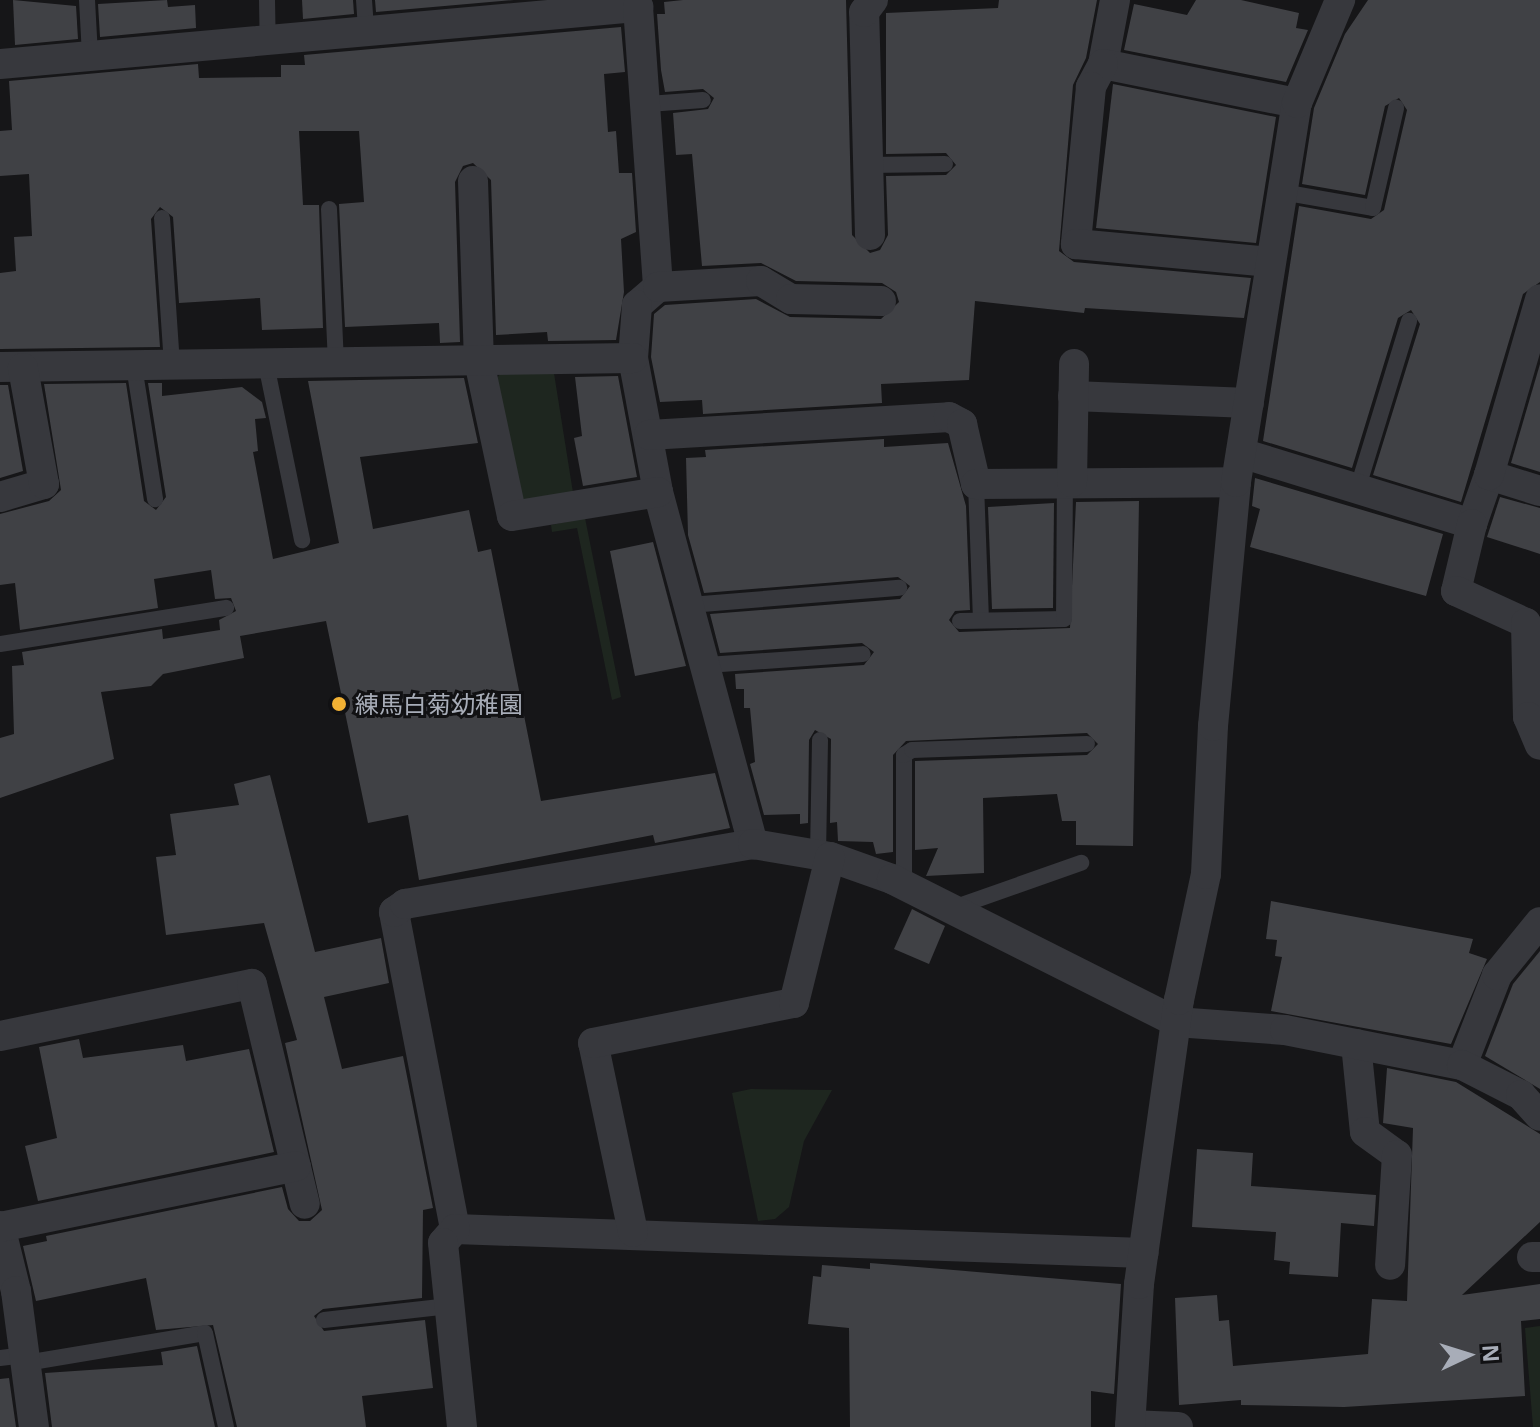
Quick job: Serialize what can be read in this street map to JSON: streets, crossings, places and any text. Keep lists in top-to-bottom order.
{
  "places": ["練馬白菊幼稚園"],
  "north": "right"
}
